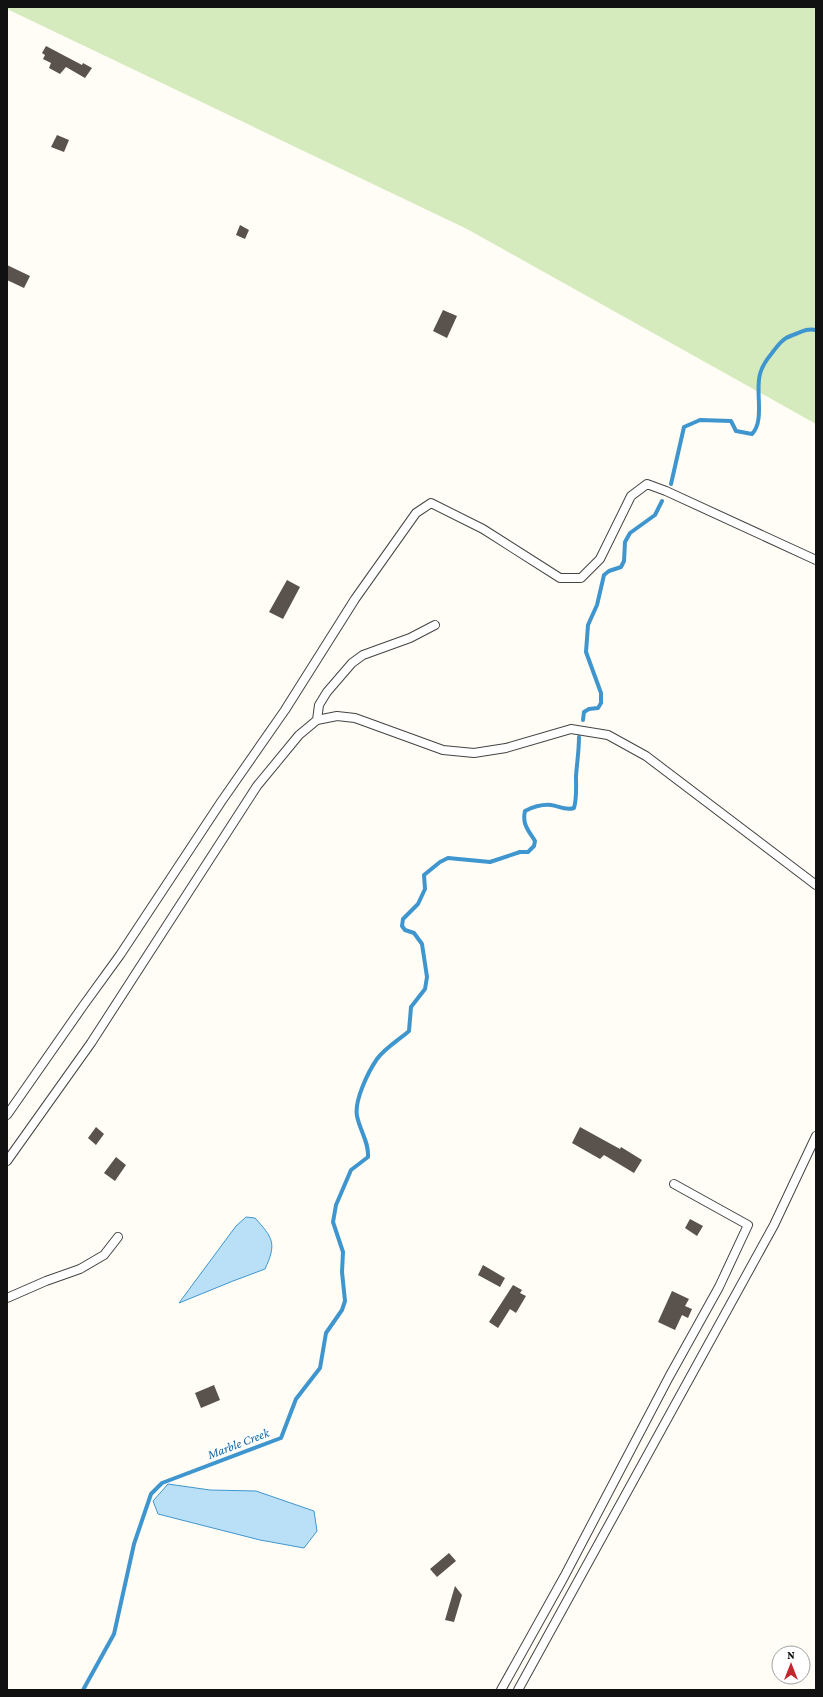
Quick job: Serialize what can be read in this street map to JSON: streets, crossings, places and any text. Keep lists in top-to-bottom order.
{
  "water": ["Marble Creek"],
  "north": "top"
}
